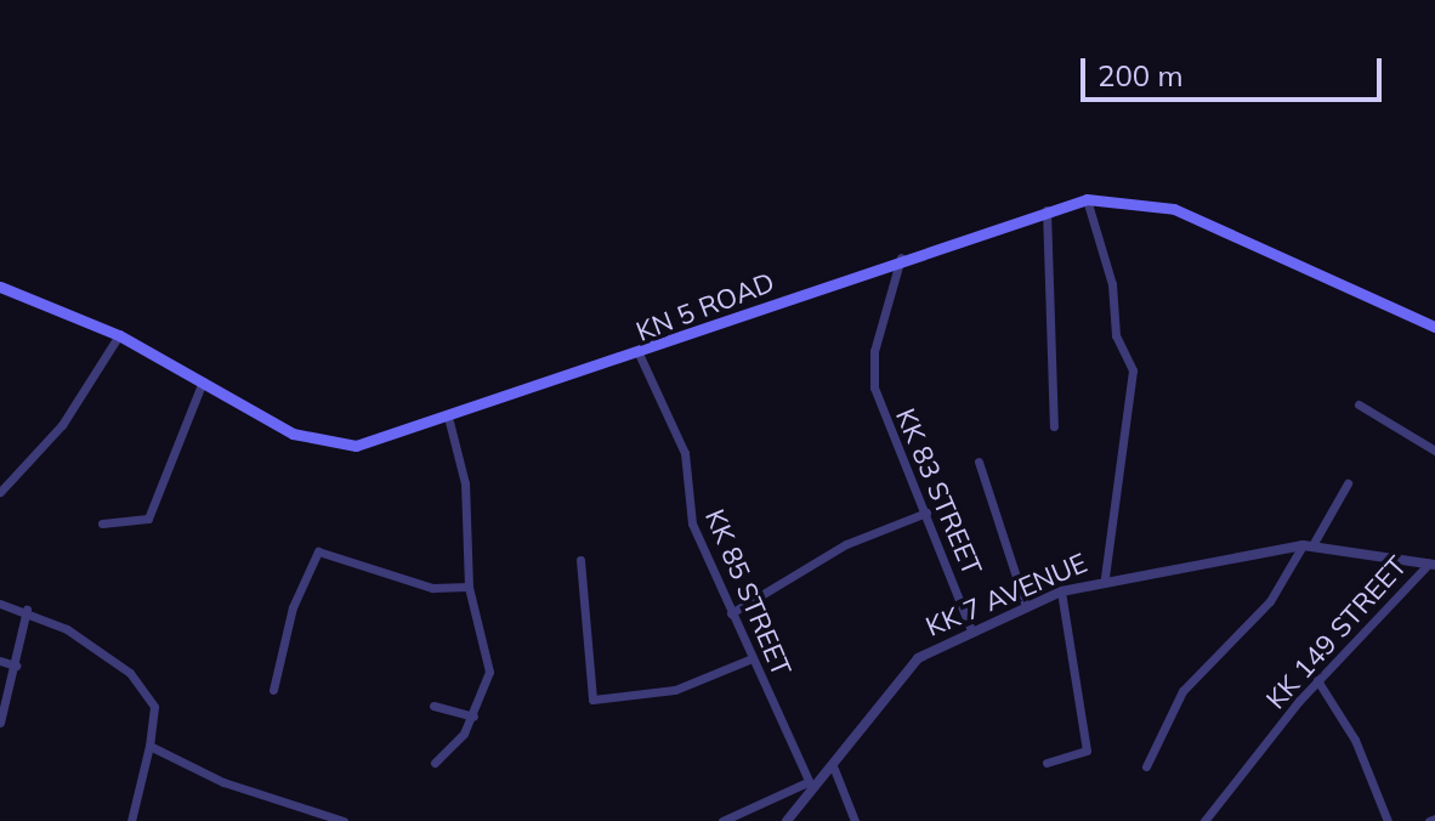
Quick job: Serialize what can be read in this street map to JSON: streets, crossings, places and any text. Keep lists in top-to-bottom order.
{
  "streets": {
    "main road": ["KN 5 ROAD"],
    "street": [
      "KK 83 STREET",
      "KK 85 STREET",
      "KK 7 AVENUE",
      "KK 149 STREET"
    ]
  },
  "crossings": [
    ["KN 5 ROAD", "KK 83 STREET"],
    ["KN 5 ROAD", "KK 85 STREET"],
    ["KK 83 STREET", "KK 7 AVENUE"],
    ["KK 85 STREET", "KK 7 AVENUE"],
    ["KK 7 AVENUE", "KK 149 STREET"]
  ],
  "scale_bar": "200 m"
}
